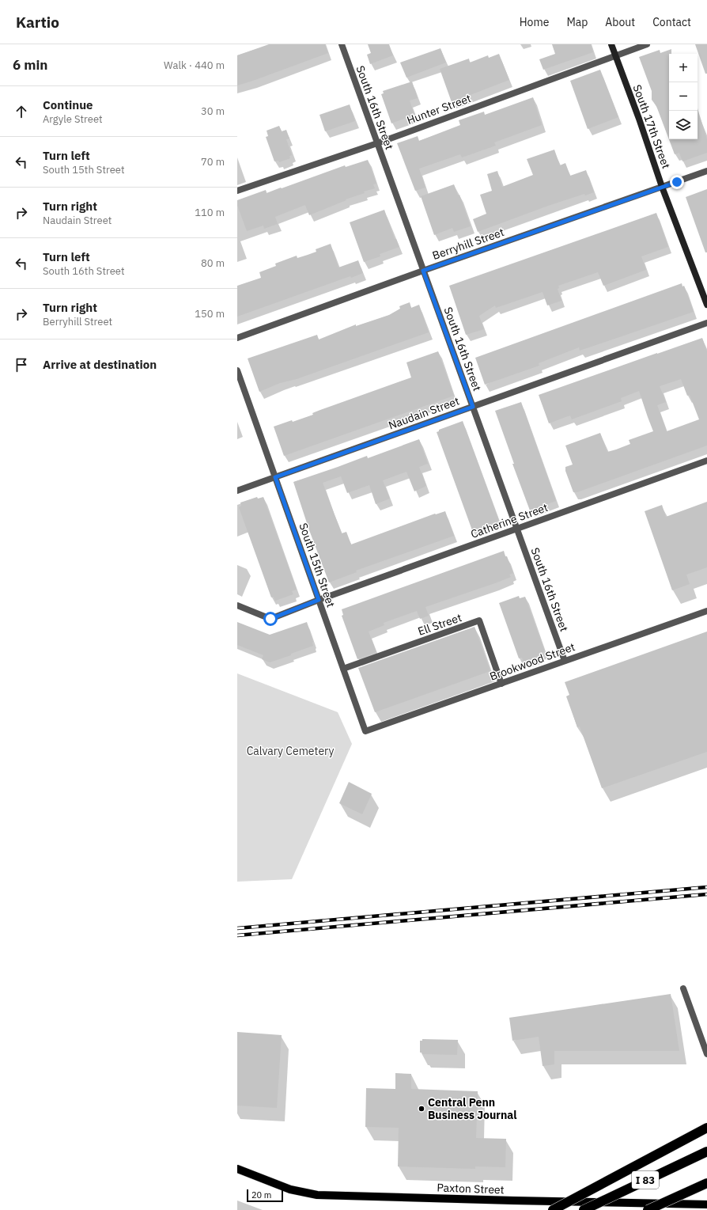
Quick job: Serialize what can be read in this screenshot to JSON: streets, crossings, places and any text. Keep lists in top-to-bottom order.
{
  "streets": {
    "highway": ["I 83"],
    "main road": ["South 17th Street", "Paxton Street"],
    "street": [
      "South 16th Street",
      "Hunter Street",
      "Berryhill Street",
      "Naudain Street",
      "Catherine Street",
      "South 15th Street",
      "Ell Street",
      "Brookwood Street"
    ]
  },
  "crossings": [
    ["South 16th Street", "Hunter Street"],
    ["South 16th Street", "Berryhill Street"],
    ["South 16th Street", "Naudain Street"],
    ["South 16th Street", "Catherine Street"],
    ["South 16th Street", "Brookwood Street"],
    ["Hunter Street", "South 17th Street"],
    ["South 17th Street", "Berryhill Street"],
    ["Naudain Street", "South 15th Street"],
    ["Catherine Street", "South 15th Street"],
    ["South 15th Street", "Ell Street"],
    ["South 15th Street", "Brookwood Street"],
    ["Ell Street", "Brookwood Street"]
  ],
  "parks": ["Calvary Cemetery"],
  "places": ["Central Penn Business Journal"],
  "scale_bar": "20 m",
  "page": {
    "header": "Kartio",
    "nav": [
      "Home",
      "Map",
      "About",
      "Contact"
    ],
    "heading": ["6 min", "Walk · 440 m"],
    "map_buttons": ["+", "−"],
    "list": [
      ["Continue", "Argyle Street", "30 m"],
      ["Turn left", "South 15th Street", "70 m"],
      ["Turn right", "Naudain Street", "110 m"],
      ["Turn left", "South 16th Street", "80 m"],
      ["Turn right", "Berryhill Street", "150 m"],
      "Arrive at destination"
    ],
    "scale": "20 m"
  }
}
